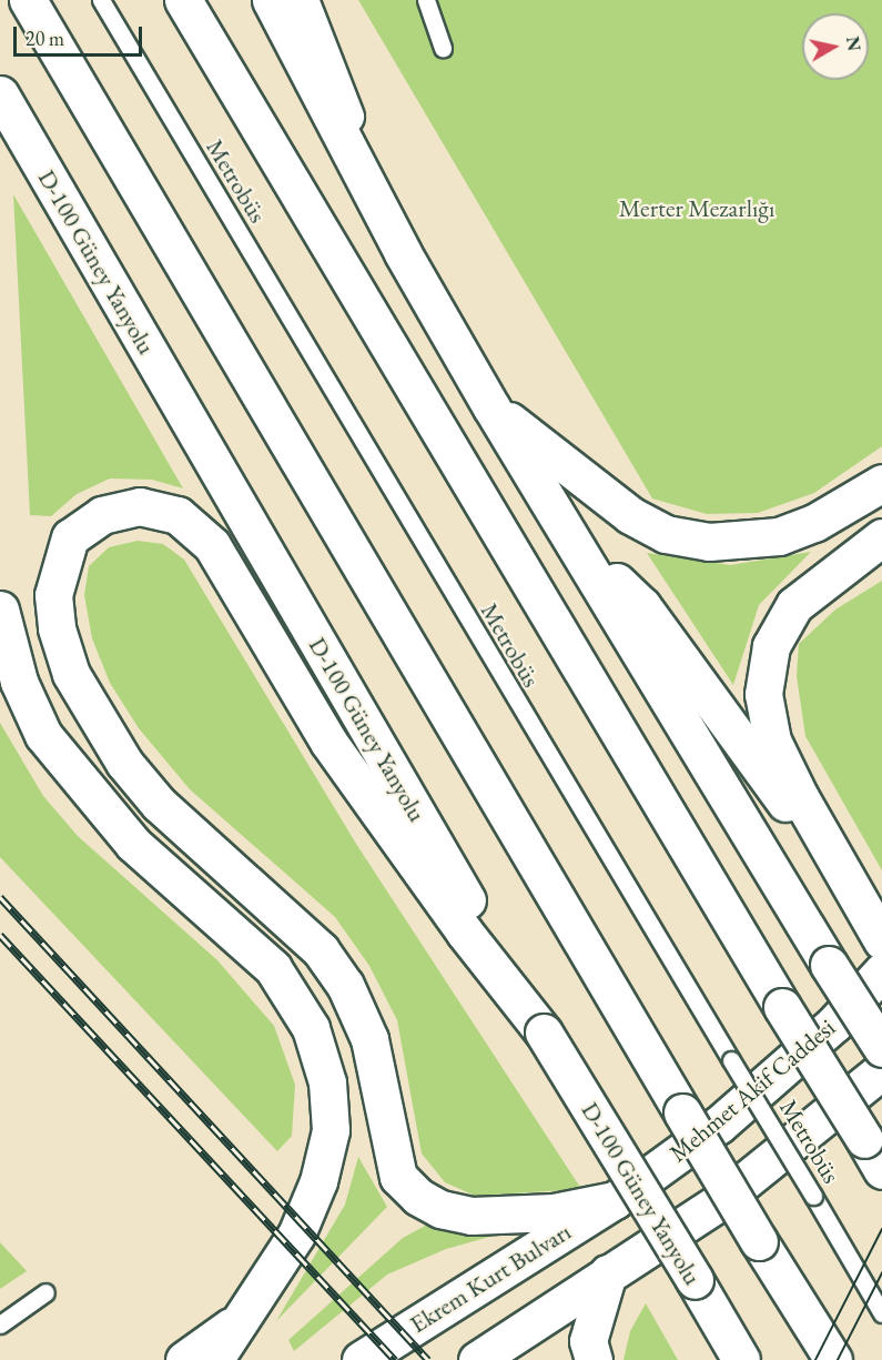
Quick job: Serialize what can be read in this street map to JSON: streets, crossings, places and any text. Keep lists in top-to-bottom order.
{
  "streets": {
    "main road": ["D-100 Güney Yanyolu", "Mehmet Akif Caddesi", "Ekrem Kurt Bulvarı"],
    "lane": ["Metrobüs"]
  },
  "crossings": [
    ["Mehmet Akif Caddesi", "Ekrem Kurt Bulvarı"]
  ],
  "parks": ["Merter Mezarlığı"],
  "scale_bar": "20 m",
  "north": "right"
}
